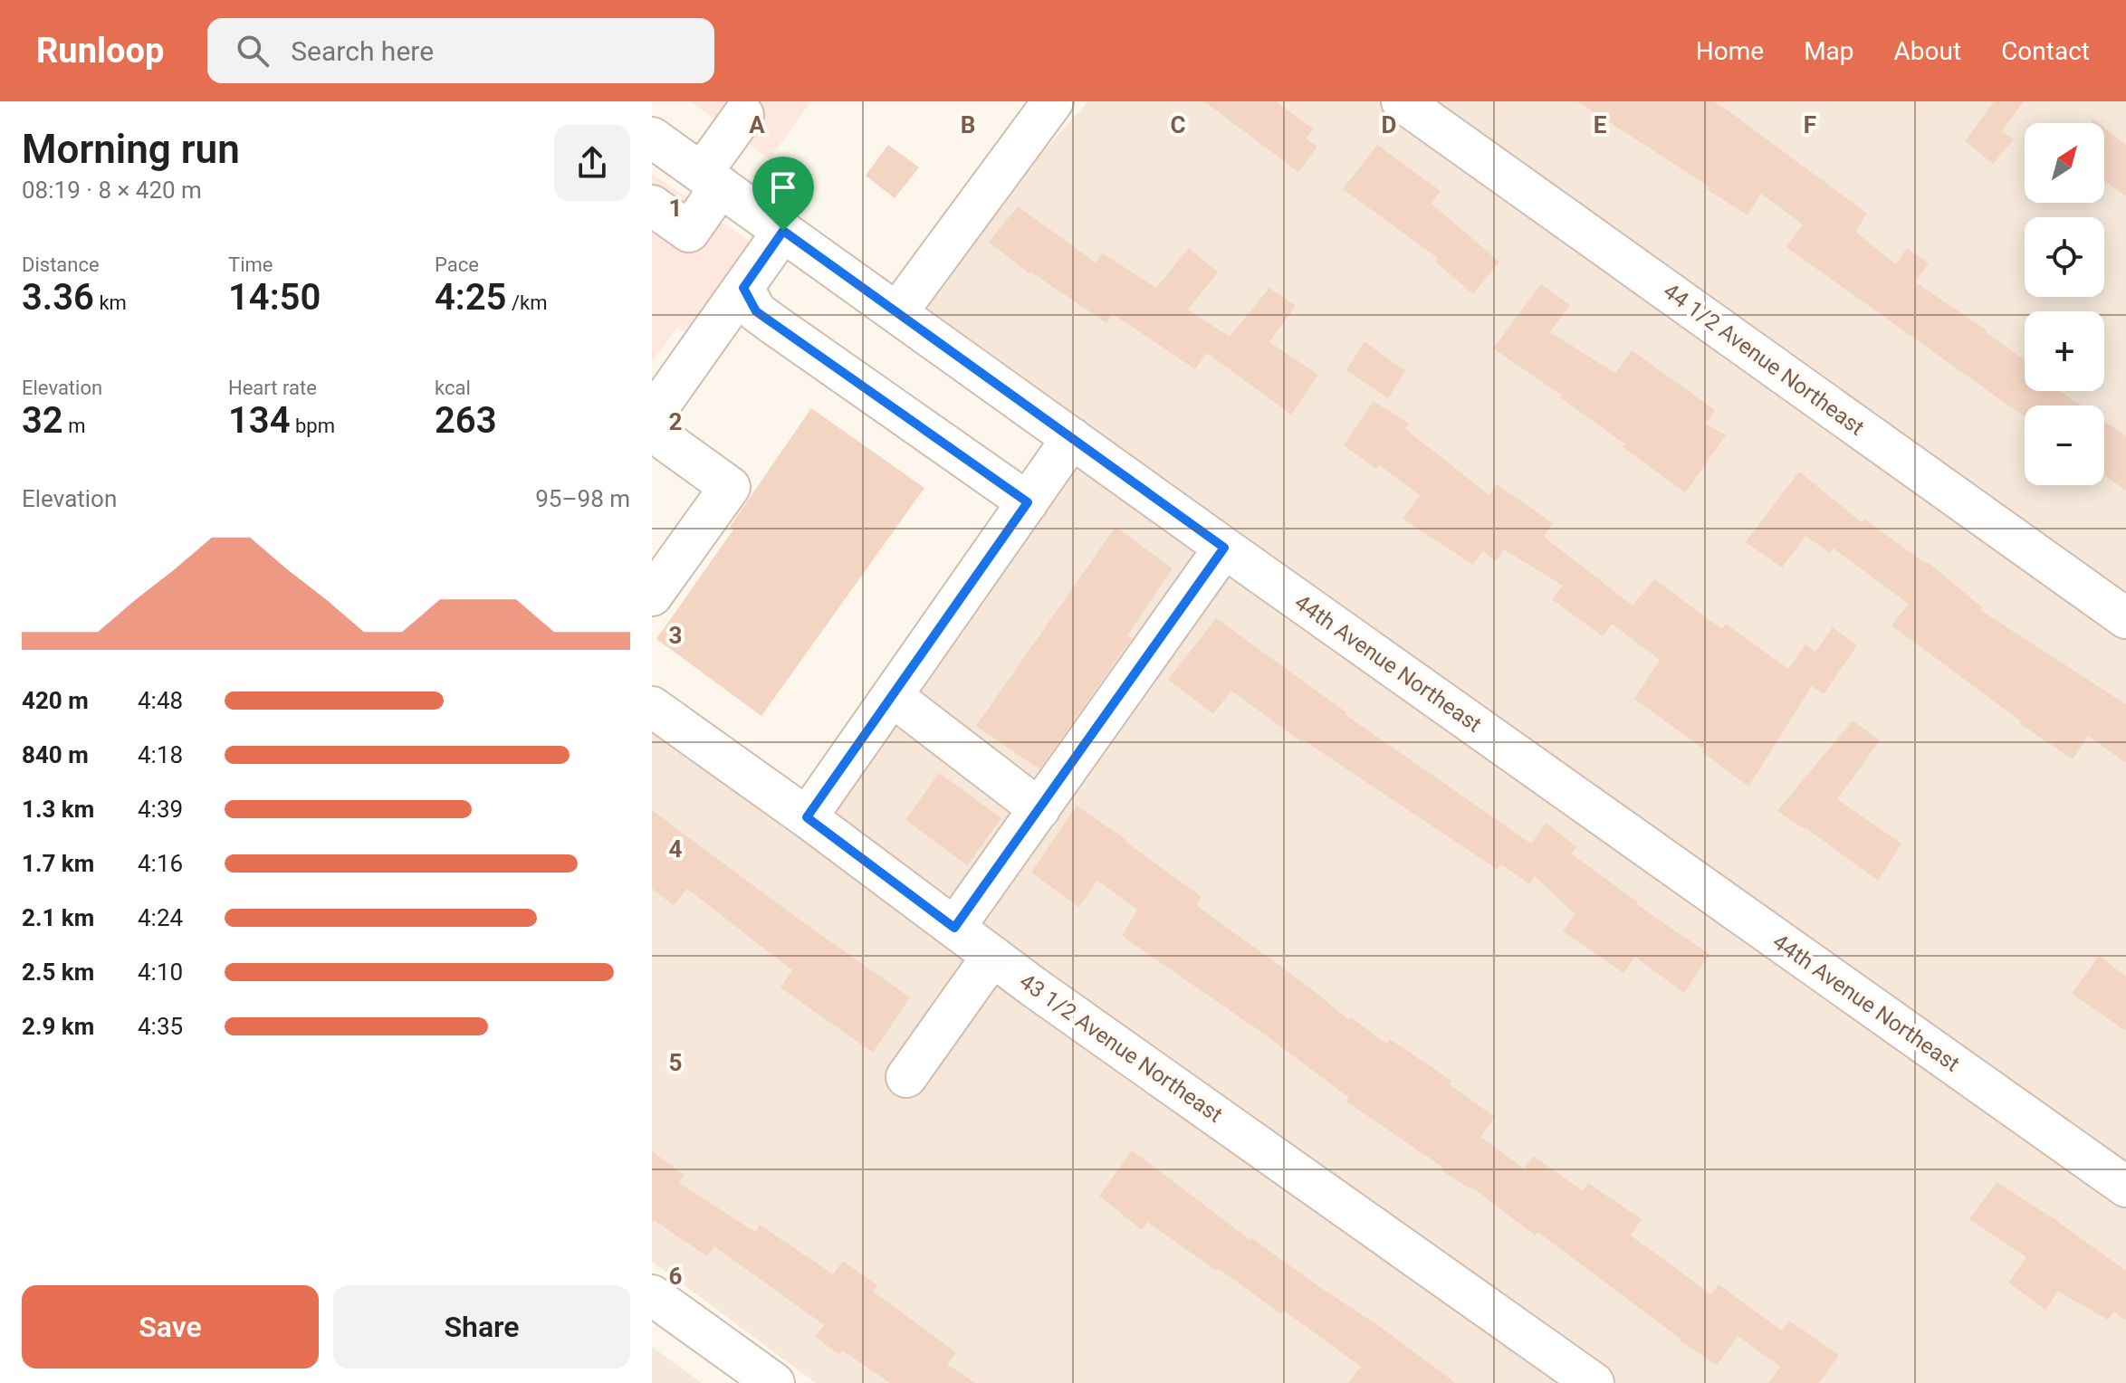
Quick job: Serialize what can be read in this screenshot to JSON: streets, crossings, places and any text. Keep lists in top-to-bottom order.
{
  "streets": {
    "street": ["44 1/2 Avenue Northeast", "44th Avenue Northeast", "43 1/2 Avenue Northeast"]
  },
  "north": "top right",
  "page": {
    "header": "Runloop",
    "search": "Search here",
    "nav": [
      "Home",
      "Map",
      "About",
      "Contact"
    ],
    "heading": ["Morning run", "08:19 · 8 × 420 m"],
    "map_buttons": ["+", "−"],
    "stats": [
      ["Distance", "3.36 km"],
      ["Time", "14:50"],
      ["Pace", "4:25 /km"],
      ["Elevation", "32 m"],
      ["Heart rate", "134 bpm"],
      ["kcal", "263"]
    ],
    "chart": ["Elevation", "95–98 m"],
    "list": [
      {
        "name": "420 m",
        "note": "4:48"
      },
      {
        "name": "840 m",
        "note": "4:18"
      },
      {
        "name": "1.3 km",
        "note": "4:39"
      },
      {
        "name": "1.7 km",
        "note": "4:16"
      },
      {
        "name": "2.1 km",
        "note": "4:24"
      },
      {
        "name": "2.5 km",
        "note": "4:10"
      },
      {
        "name": "2.9 km",
        "note": "4:35"
      }
    ],
    "buttons": ["Save", "Share"]
  },
  "grid": {
    "columns": [
      "A",
      "B",
      "C",
      "D",
      "E",
      "F"
    ],
    "rows": [
      "1",
      "2",
      "3",
      "4",
      "5",
      "6"
    ]
  }
}
